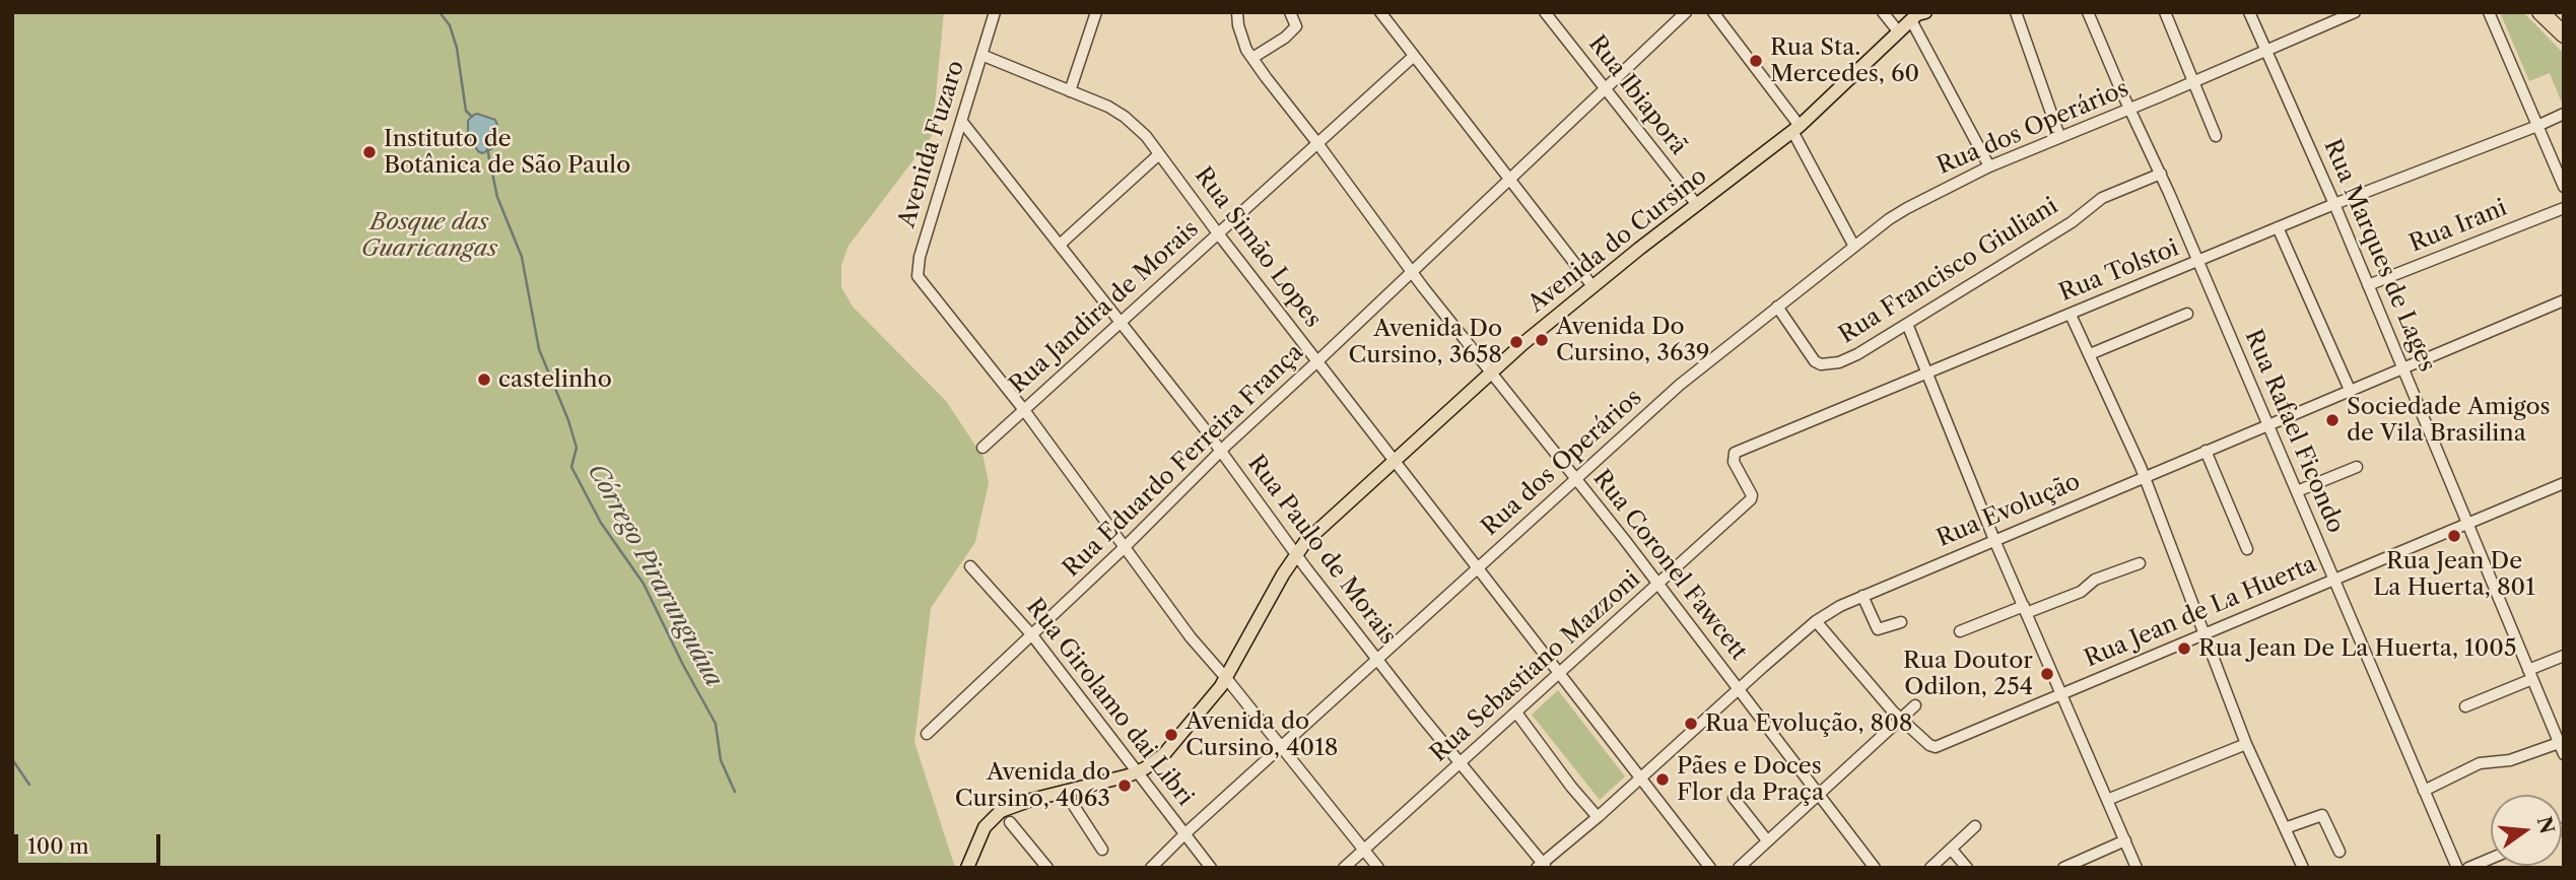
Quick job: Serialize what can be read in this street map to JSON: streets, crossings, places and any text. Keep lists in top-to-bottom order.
{
  "streets": {
    "main road": ["Avenida do Cursino"],
    "street": [
      "Rua Ibiaporã",
      "Rua dos Operários",
      "Avenida Fuzaro",
      "Rua Irani",
      "Rua Simão Lopes",
      "Rua Marques de Lages",
      "Rua Francisco Giuliani",
      "Rua Tolstoi",
      "Rua Jandira de Morais",
      "Rua Rafael Ficondo",
      "Rua Eduardo Ferreira França",
      "Rua Evolução",
      "Rua Paulo de Morais",
      "Rua Coronel Fawcett",
      "Rua Jean de La Huerta",
      "Rua Sebastiano Mazzoni",
      "Rua Girolamo dai Libri"
    ]
  },
  "crossings": [
    ["Rua Ibiaporã", "Avenida do Cursino"],
    ["Rua Ibiaporã", "Rua Eduardo Ferreira França"],
    ["Rua dos Operários", "Rua Simão Lopes"],
    ["Rua dos Operários", "Rua Marques de Lages"],
    ["Rua dos Operários", "Rua Francisco Giuliani"],
    ["Rua dos Operários", "Rua Rafael Ficondo"],
    ["Rua dos Operários", "Rua Paulo de Morais"],
    ["Rua dos Operários", "Rua Coronel Fawcett"],
    ["Rua dos Operários", "Rua Girolamo dai Libri"],
    ["Avenida Fuzaro", "Rua Simão Lopes"],
    ["Avenida Fuzaro", "Rua Jandira de Morais"],
    ["Avenida Fuzaro", "Rua Paulo de Morais"],
    ["Rua Irani", "Rua Marques de Lages"],
    ["Avenida do Cursino", "Rua Simão Lopes"],
    ["Avenida do Cursino", "Rua Paulo de Morais"],
    ["Avenida do Cursino", "Rua Coronel Fawcett"],
    ["Avenida do Cursino", "Rua Girolamo dai Libri"],
    ["Rua Simão Lopes", "Rua Jandira de Morais"],
    ["Rua Simão Lopes", "Rua Eduardo Ferreira França"],
    ["Rua Simão Lopes", "Rua Evolução"],
    ["Rua Simão Lopes", "Rua Sebastiano Mazzoni"],
    ["Rua Marques de Lages", "Rua Tolstoi"],
    ["Rua Marques de Lages", "Rua Evolução"],
    ["Rua Marques de Lages", "Rua Jean de La Huerta"],
    ["Rua Francisco Giuliani", "Rua Rafael Ficondo"],
    ["Rua Tolstoi", "Rua Rafael Ficondo"],
    ["Rua Tolstoi", "Rua Sebastiano Mazzoni"],
    ["Rua Jandira de Morais", "Rua Paulo de Morais"],
    ["Rua Jandira de Morais", "Rua Coronel Fawcett"],
    ["Rua Rafael Ficondo", "Rua Evolução"],
    ["Rua Rafael Ficondo", "Rua Jean de La Huerta"],
    ["Rua Eduardo Ferreira França", "Rua Paulo de Morais"],
    ["Rua Eduardo Ferreira França", "Rua Coronel Fawcett"],
    ["Rua Eduardo Ferreira França", "Rua Girolamo dai Libri"],
    ["Rua Evolução", "Rua Paulo de Morais"],
    ["Rua Evolução", "Rua Coronel Fawcett"],
    ["Rua Paulo de Morais", "Rua Sebastiano Mazzoni"],
    ["Rua Coronel Fawcett", "Rua Sebastiano Mazzoni"]
  ],
  "water": ["Córrego Pirarunguáua"],
  "parks": ["Bosque das Guaricangas"],
  "places": [
    "Rua Sta. Mercedes, 60",
    "Instituto de Botânica de São Paulo",
    "Avenida Do Cursino, 3639",
    "Avenida Do Cursino, 3658",
    "castelinho",
    "Sociedade Amigos de Vila Brasilina",
    "Rua Jean De La Huerta, 801",
    "Rua Jean De La Huerta, 1005",
    "Rua Doutor Odilon, 254",
    "Rua Evolução, 808",
    "Avenida do Cursino, 4018",
    "Pães e Doces Flor da Praça",
    "Avenida do Cursino, 4063"
  ],
  "scale_bar": "100 m",
  "north": "right"
}
